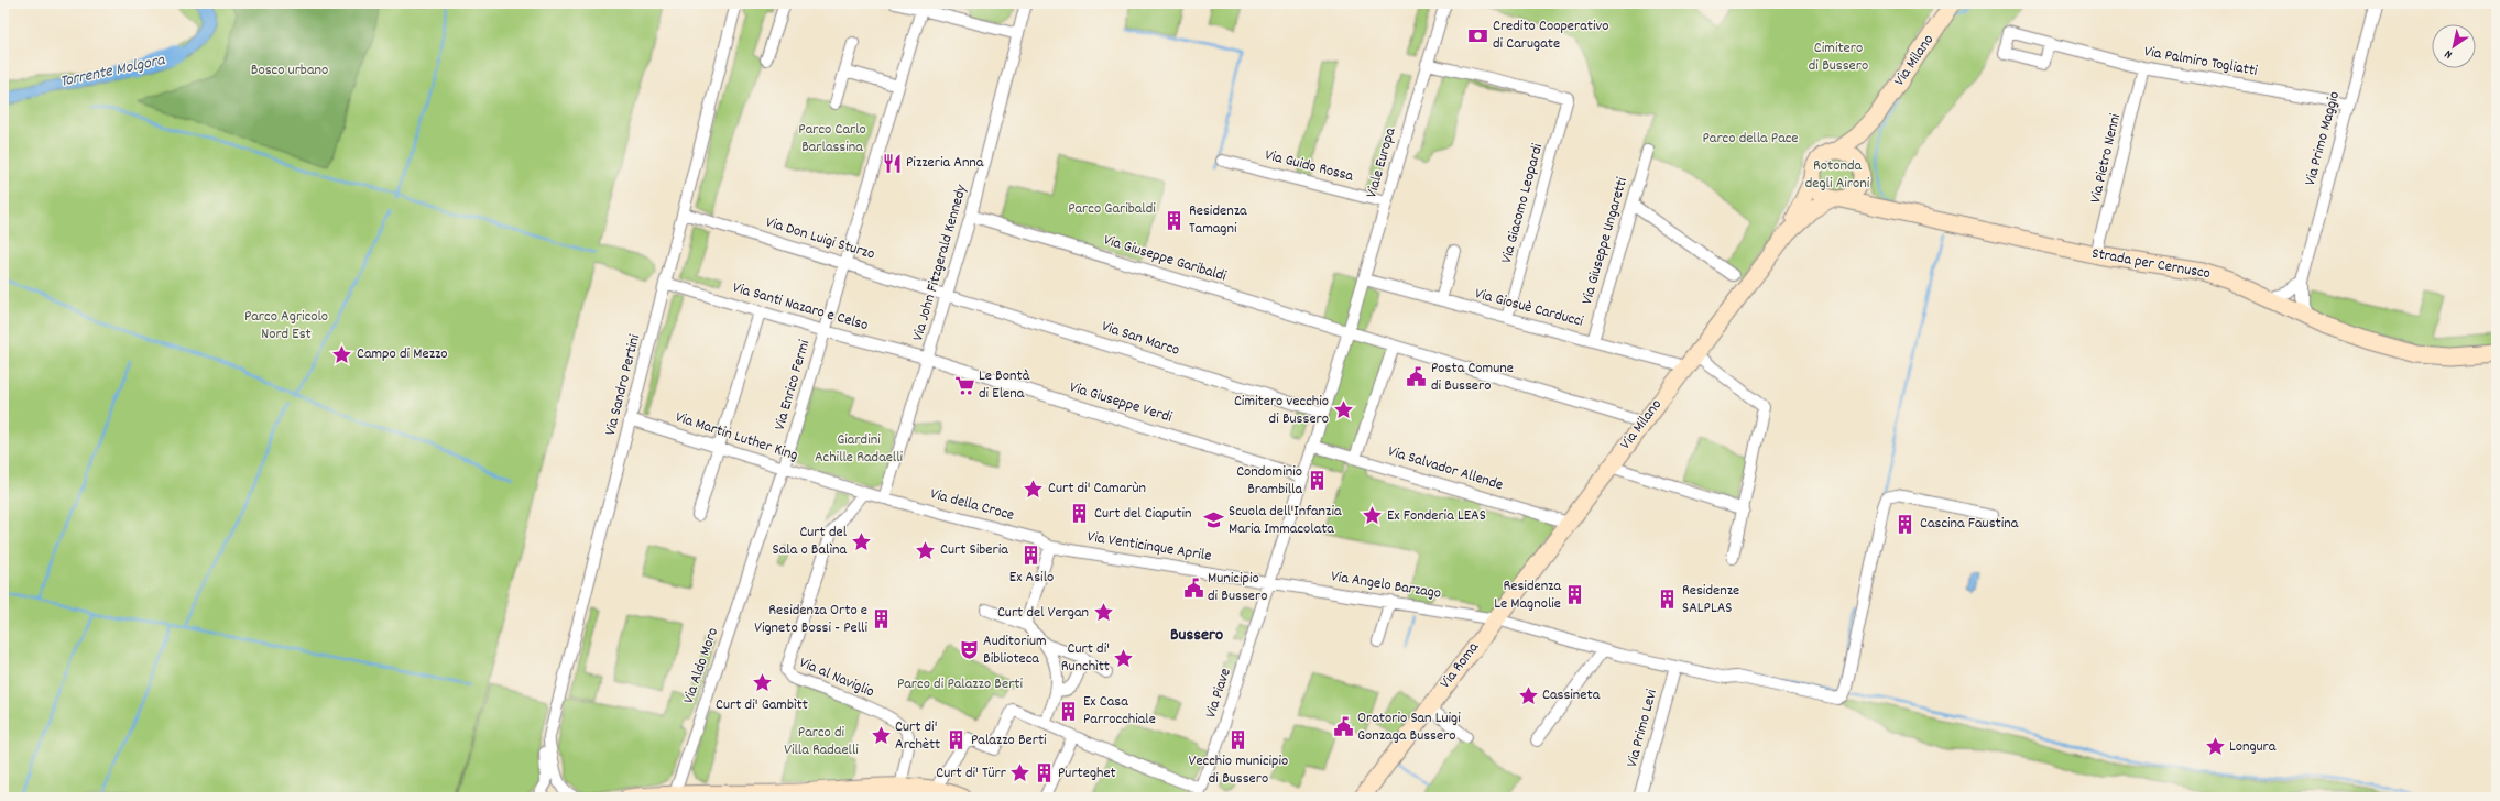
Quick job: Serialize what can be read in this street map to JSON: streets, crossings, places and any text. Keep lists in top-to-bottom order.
{
  "streets": {
    "street": [
      "Via Milano",
      "Via Palmiro Togliatti",
      "Via Primo Maggio",
      "Via Pietro Nenni",
      "Viale Europa",
      "Via Guido Rossa",
      "Via Giacomo Leopardi",
      "Via Don Luigi Sturzo",
      "Via Giuseppe Ungaretti",
      "Via Giuseppe Garibaldi",
      "Via John Fitzgerald Kennedy",
      "Strada per Cernusco",
      "Via Santi Nazaro e Celso",
      "Via Giosuè Carducci",
      "Via San Marco",
      "Via Sandro Pertini",
      "Via Enrico Fermi",
      "Via Giuseppe Verdi",
      "Via Martin Luther King",
      "Via Salvador Allende",
      "Via della Croce",
      "Via Venticinque Aprile",
      "Via Angelo Barzago",
      "Via Aldo Moro",
      "Via Roma",
      "Via al Naviglio",
      "Via Piave",
      "Via Primo Levi"
    ]
  },
  "crossings": [
    ["Via Milano", "Via Giuseppe Garibaldi"],
    ["Via Milano", "Strada per Cernusco"],
    ["Via Milano", "Via Giosuè Carducci"],
    ["Via Milano", "Via Salvador Allende"],
    ["Via Milano", "Via Angelo Barzago"],
    ["Via Milano", "Via Roma"],
    ["Via Palmiro Togliatti", "Via Primo Maggio"],
    ["Via Palmiro Togliatti", "Via Pietro Nenni"],
    ["Via Primo Maggio", "Strada per Cernusco"],
    ["Via Pietro Nenni", "Strada per Cernusco"],
    ["Viale Europa", "Via Guido Rossa"],
    ["Viale Europa", "Via Giacomo Leopardi"],
    ["Viale Europa", "Via Giuseppe Garibaldi"],
    ["Viale Europa", "Via Giosuè Carducci"],
    ["Viale Europa", "Via San Marco"],
    ["Viale Europa", "Via Salvador Allende"],
    ["Viale Europa", "Via Piave"],
    ["Via Giacomo Leopardi", "Via Giosuè Carducci"],
    ["Via Don Luigi Sturzo", "Via John Fitzgerald Kennedy"],
    ["Via Don Luigi Sturzo", "Via San Marco"],
    ["Via Don Luigi Sturzo", "Via Sandro Pertini"],
    ["Via Don Luigi Sturzo", "Via Enrico Fermi"],
    ["Via Giuseppe Ungaretti", "Via Giosuè Carducci"],
    ["Via Giuseppe Garibaldi", "Via John Fitzgerald Kennedy"],
    ["Via John Fitzgerald Kennedy", "Via Santi Nazaro e Celso"],
    ["Via John Fitzgerald Kennedy", "Via San Marco"],
    ["Via John Fitzgerald Kennedy", "Via Giuseppe Verdi"],
    ["Via John Fitzgerald Kennedy", "Via Martin Luther King"],
    ["Via John Fitzgerald Kennedy", "Via della Croce"],
    ["Via Santi Nazaro e Celso", "Via Sandro Pertini"],
    ["Via Santi Nazaro e Celso", "Via Enrico Fermi"],
    ["Via Santi Nazaro e Celso", "Via Giuseppe Verdi"],
    ["Via Sandro Pertini", "Via Martin Luther King"],
    ["Via Enrico Fermi", "Via Martin Luther King"],
    ["Via Enrico Fermi", "Via Aldo Moro"],
    ["Via Giuseppe Verdi", "Via Piave"],
    ["Via Martin Luther King", "Via della Croce"],
    ["Via Martin Luther King", "Via al Naviglio"],
    ["Via Salvador Allende", "Via Piave"],
    ["Via della Croce", "Via Venticinque Aprile"],
    ["Via Venticinque Aprile", "Via Angelo Barzago"],
    ["Via Venticinque Aprile", "Via Piave"],
    ["Via Angelo Barzago", "Via Roma"],
    ["Via Angelo Barzago", "Via Piave"],
    ["Via Angelo Barzago", "Via Primo Levi"]
  ],
  "districts": ["Bussero"],
  "water": ["Torrente Molgora"],
  "parks": [
    "Cimitero di Bussero",
    "Bosco urbano",
    "Parco Carlo Barlassina",
    "Parco della Pace",
    "Rotonda degli Aironi",
    "Parco Garibaldi",
    "Parco Agricolo Nord Est",
    "Giardini Achille Radaelli",
    "Parco di Palazzo Berti",
    "Parco di Villa Radaelli"
  ],
  "places": {
    "bank": ["Credito Cooperativo di Carugate"],
    "restaurant": ["Pizzeria Anna"],
    "building": [
      "Residenza Tamagni",
      "Condominio Brambilla",
      "Curt del Ciaputin",
      "Cascina Faustina",
      "Ex Asilo",
      "Residenza Le Magnolie",
      "Residenze SALPLAS",
      "Residenza Orto e Vigneto Bossi - Pelli",
      "Ex Casa Parrocchiale",
      "Vecchio municipio di Bussero",
      "Palazzo Berti",
      "Purteghet"
    ],
    "place": [
      "Campo di Mezzo",
      "Cimitero vecchio di Bussero",
      "Curt di' Camarùn",
      "Ex Fonderia LEAS",
      "Curt del Sala o Balìna",
      "Curt Siberia",
      "Curt del Vergan",
      "Curt di' Runchìtt",
      "Curt di' Gambìtt",
      "Cassineta",
      "Curt di' Archètt",
      "Longura",
      "Curt di' Türr"
    ],
    "public building": ["Posta Comune di Bussero", "Municipio di Bussero", "Oratorio San Luigi Gonzaga Bussero"],
    "supermarket": ["Le Bontà di Elena"],
    "school or university": ["Scuola dell'Infanzia Maria Immacolata"],
    "theatre": ["Auditorium Biblioteca"]
  },
  "north": "bottom left"
}
